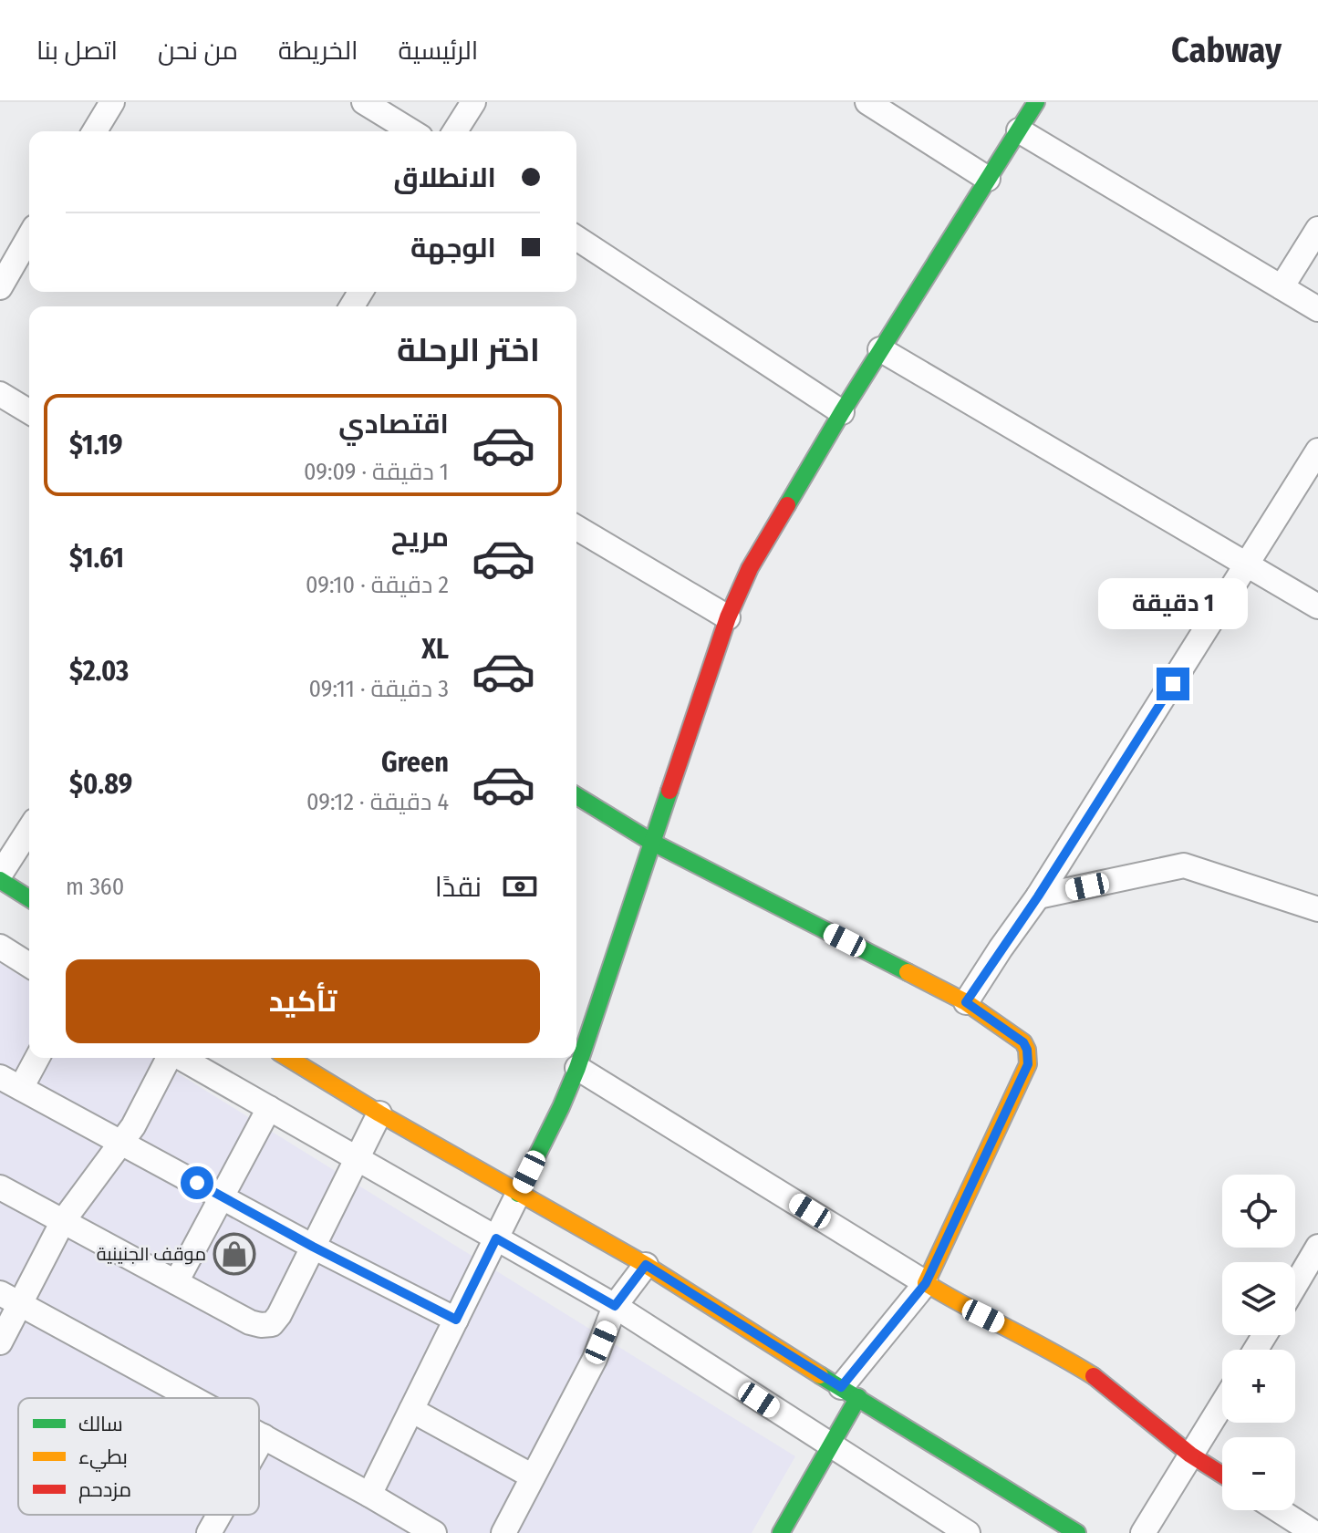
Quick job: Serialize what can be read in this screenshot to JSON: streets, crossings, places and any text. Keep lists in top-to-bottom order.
{
  "places": {
    "shop": ["موقف الجنينية"]
  },
  "legend": ["سالك", "بطيء", "مزدحم"],
  "page": {
    "header": "Cabway",
    "nav": [
      "الرئيسية",
      "الخريطة",
      "من نحن",
      "اتصل بنا"
    ],
    "banner": ["الانطلاق", "الوجهة"],
    "heading": "اختر الرحلة",
    "list": [
      {
        "name": "اقتصادي",
        "note": "1 دقيقة · 09:09",
        "value": "$1.19"
      },
      {
        "name": "مريح",
        "note": "2 دقيقة · 09:10",
        "value": "$1.61"
      },
      {
        "name": "XL",
        "note": "3 دقيقة · 09:11",
        "value": "$2.03"
      },
      {
        "name": "Green",
        "note": "4 دقيقة · 09:12",
        "value": "$0.89"
      }
    ],
    "bubble": "1 دقيقة",
    "pay": ["نقدًا", "360 m"],
    "buttons": "تأكيد",
    "map_buttons": ["+", "−"]
  }
}
